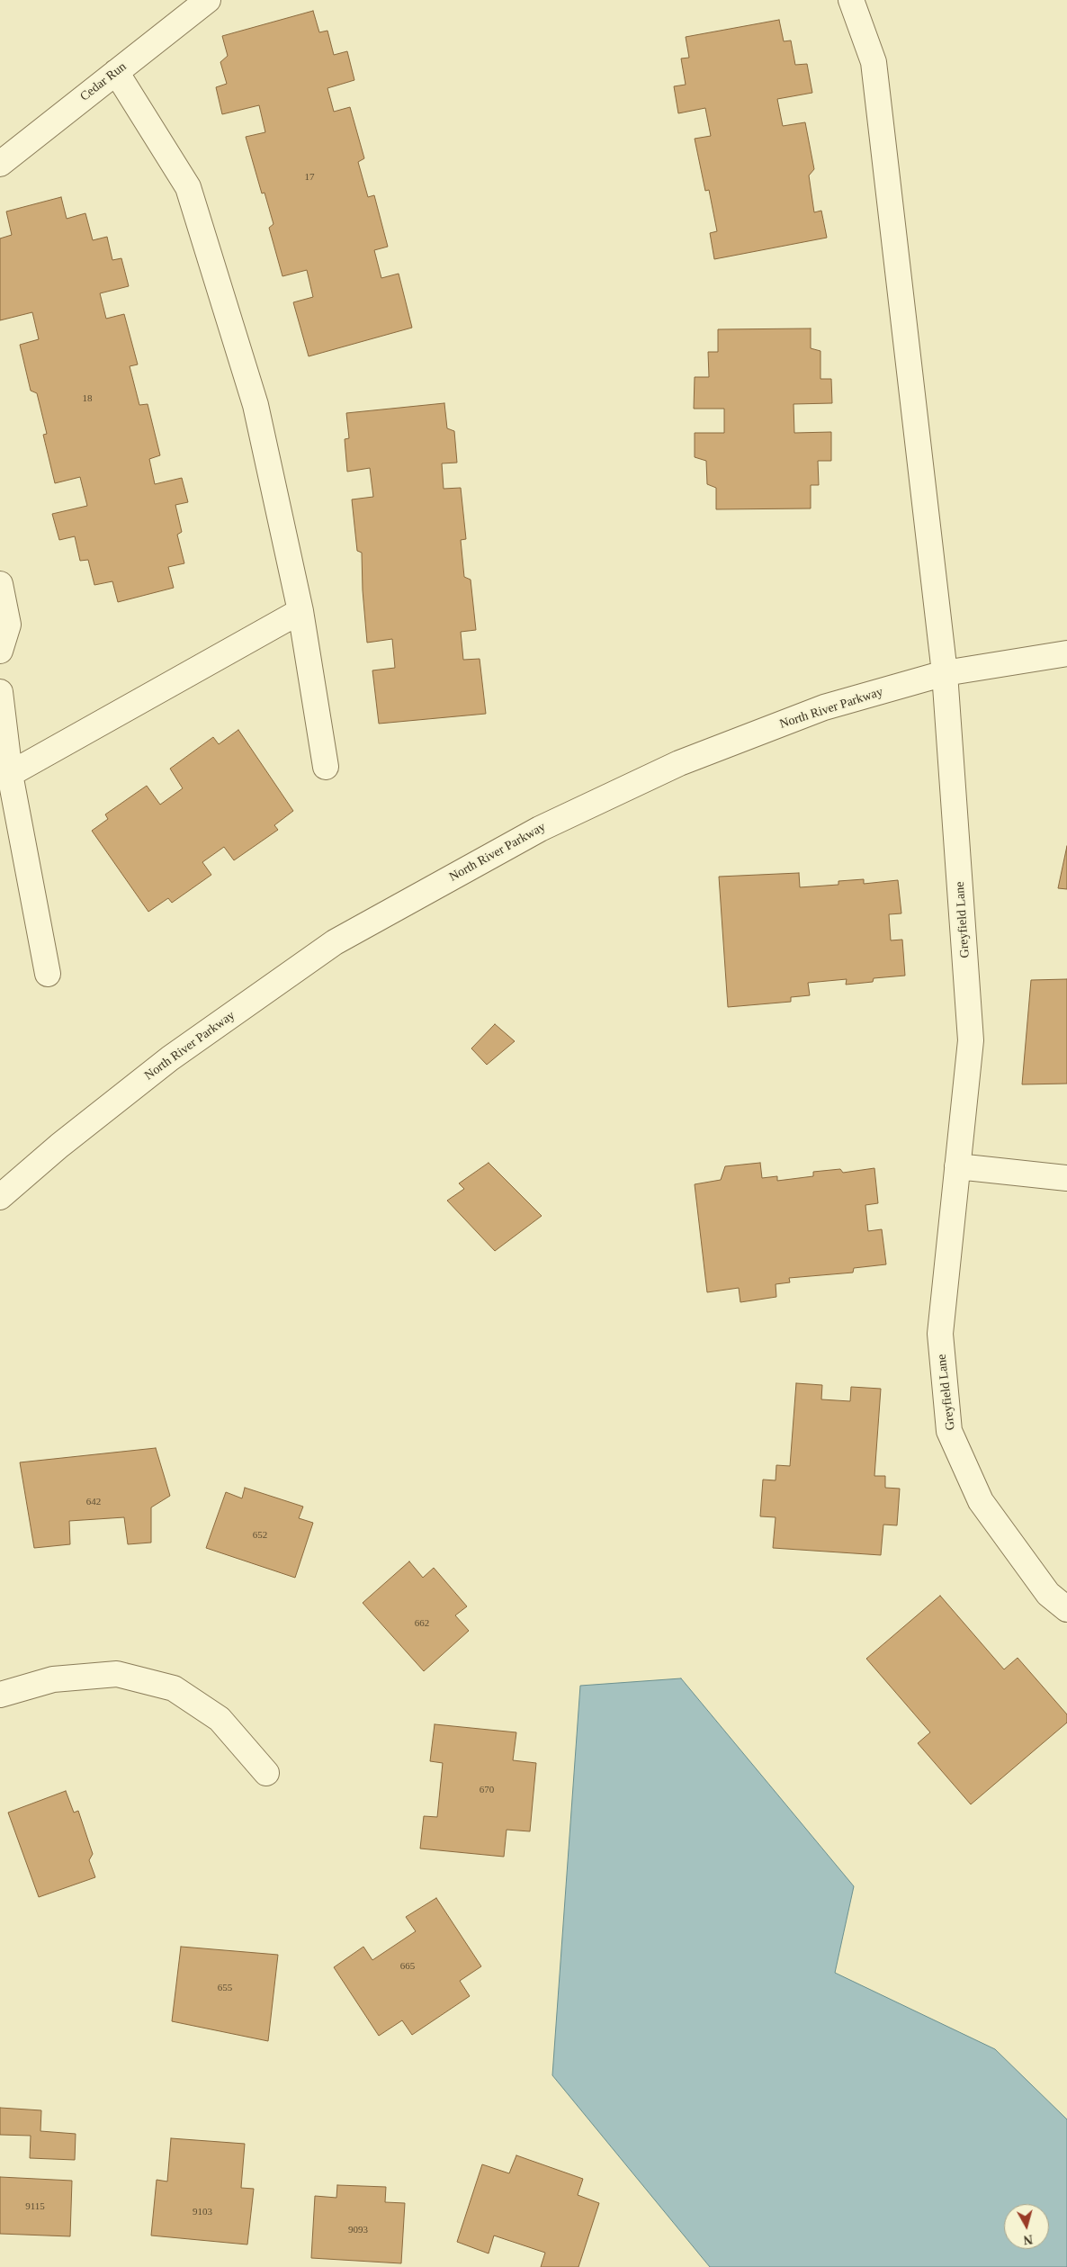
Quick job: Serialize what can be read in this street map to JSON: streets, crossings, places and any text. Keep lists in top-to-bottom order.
{
  "streets": {
    "street": ["Cedar Run", "North River Parkway", "Greyfield Lane"]
  },
  "crossings": [
    ["North River Parkway", "Greyfield Lane"]
  ],
  "house_numbers": [
    "17",
    "18",
    "642",
    "652",
    "662",
    "670",
    "665",
    "655",
    "9115",
    "9103",
    "9093"
  ],
  "north": "bottom"
}
